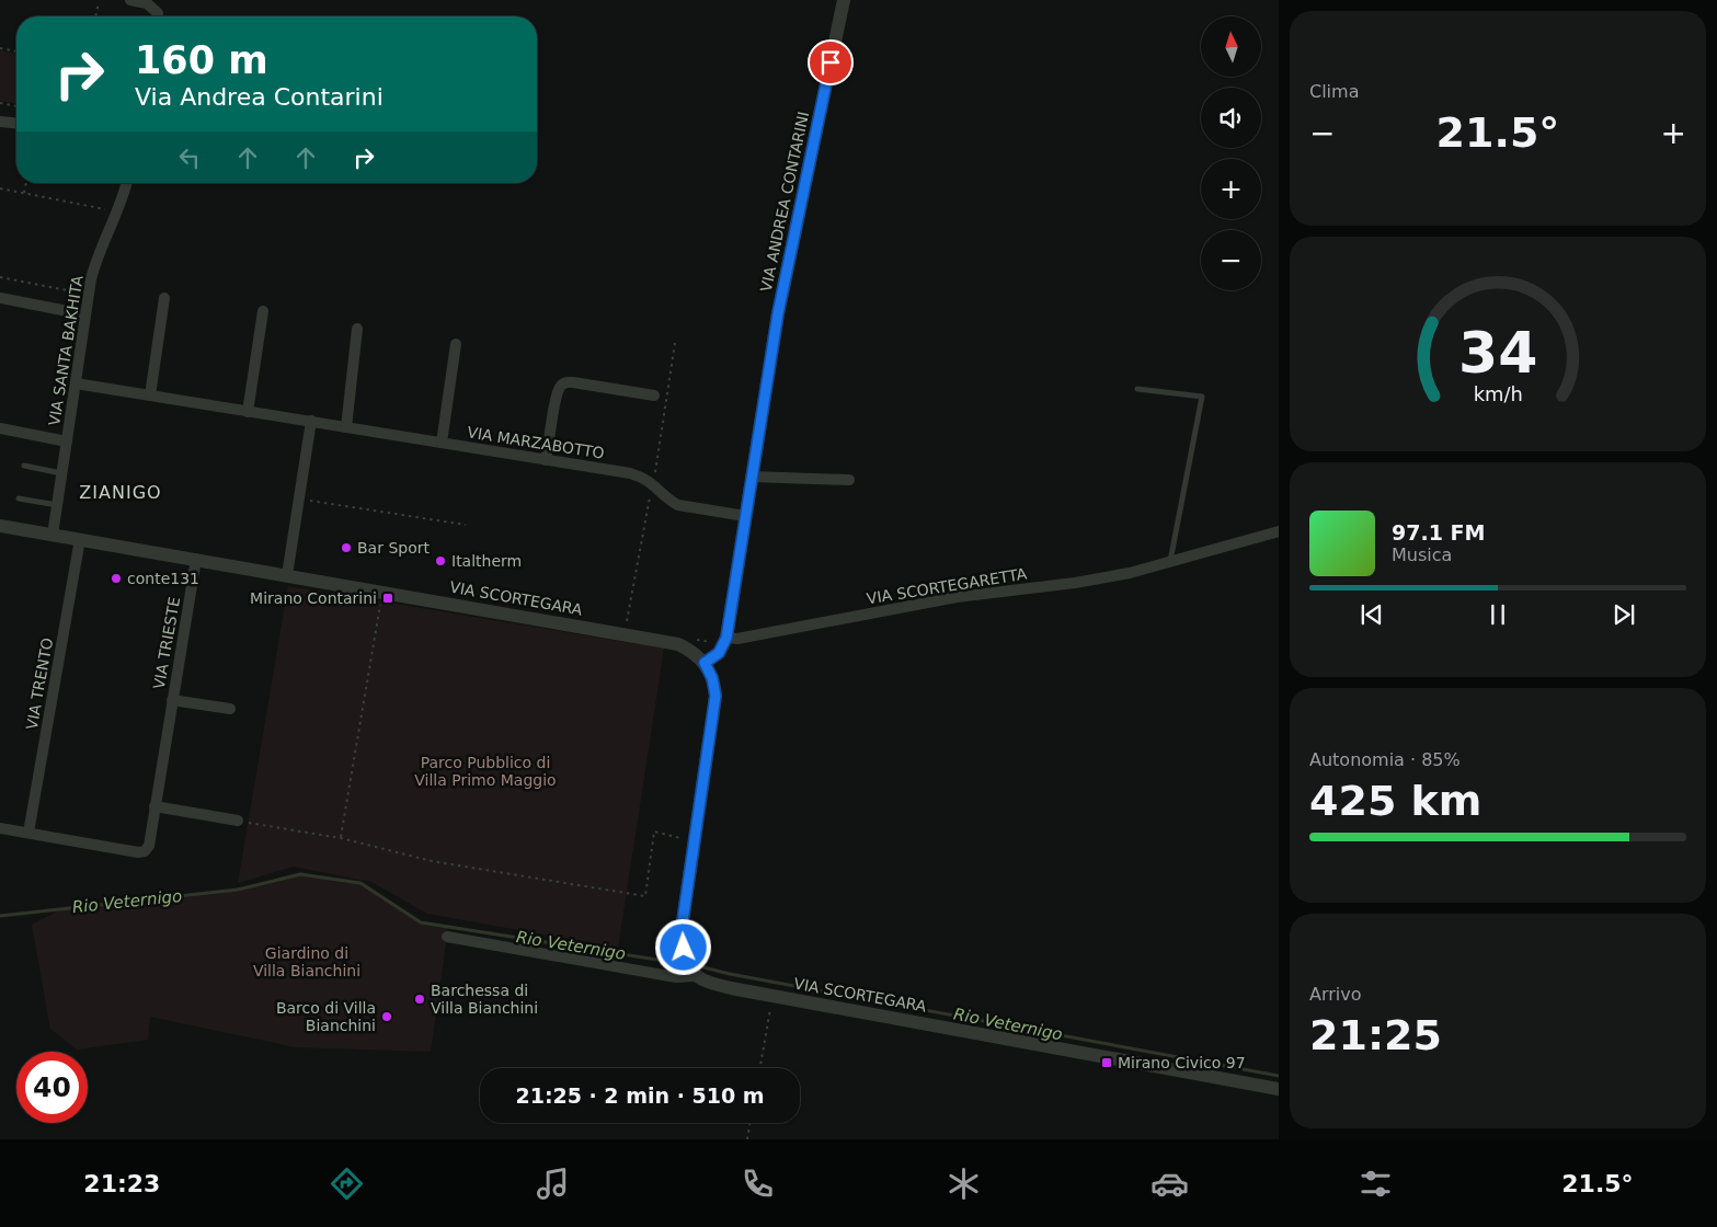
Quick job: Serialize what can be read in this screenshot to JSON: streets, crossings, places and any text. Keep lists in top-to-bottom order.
{
  "streets": {
    "street": [
      "VIA ANDREA CONTARINI",
      "VIA SANTA BAKHITA",
      "VIA MARZABOTTO",
      "VIA SCORTEGARETTA",
      "VIA SCORTEGARA",
      "VIA TRIESTE",
      "VIA TRENTO"
    ]
  },
  "crossings": [
    ["VIA ANDREA CONTARINI", "VIA MARZABOTTO"],
    ["VIA ANDREA CONTARINI", "VIA SCORTEGARETTA"],
    ["VIA ANDREA CONTARINI", "VIA SCORTEGARA"],
    ["VIA SANTA BAKHITA", "VIA MARZABOTTO"],
    ["VIA SANTA BAKHITA", "VIA SCORTEGARA"],
    ["VIA SCORTEGARA", "VIA TRIESTE"],
    ["VIA SCORTEGARA", "VIA TRENTO"],
    ["VIA TRIESTE", "VIA TRENTO"]
  ],
  "districts": ["ZIANIGO"],
  "water": ["Rio Veternigo"],
  "parks": ["Parco Pubblico di Villa Primo Maggio", "Giardino di Villa Bianchini"],
  "places": {
    "other": [
      "Bar Sport",
      "Italtherm",
      "conte131",
      "Barchessa di Villa Bianchini",
      "Barco di Villa Bianchini"
    ],
    "transit": ["Mirano Contarini", "Mirano Civico 97"]
  },
  "north": "top",
  "page": {
    "tile": [
      "Clima",
      ["Autonomia · 85%", "425 km"],
      ["Arrivo", "21:25"]
    ],
    "map_buttons": ["+", "−"],
    "turn": ["160 m", "Via Andrea Contarini"],
    "heat": ["−", "21.5°", "+"],
    "song": ["97.1 FM", "Musica"],
    "limit": "40",
    "trip": "21:25 · 2 min · 510 m",
    "tabs": ["21:23", "21.5°"],
    "gauge": ["34", "km/h"]
  }
}
